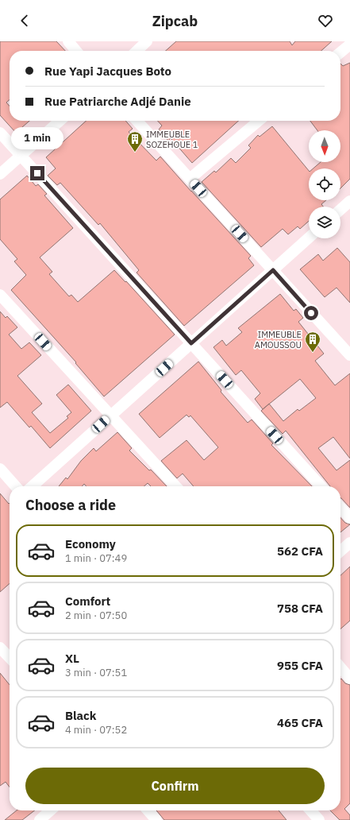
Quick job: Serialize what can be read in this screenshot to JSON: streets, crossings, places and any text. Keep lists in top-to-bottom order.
{
  "places": {
    "building": ["IMMEUBLE SOZEHOUE 1", "IMMEUBLE AMOUSSOU"]
  },
  "north": "bottom",
  "page": {
    "header": "Zipcab",
    "banner": ["Rue Yapi Jacques Boto", "Rue Patriarche Adjé Danie"],
    "bubble": "1 min",
    "heading": "Choose a ride",
    "list": [
      {
        "name": "Economy",
        "note": "1 min · 07:49",
        "value": "562 CFA"
      },
      {
        "name": "Comfort",
        "note": "2 min · 07:50",
        "value": "758 CFA"
      },
      {
        "name": "XL",
        "note": "3 min · 07:51",
        "value": "955 CFA"
      },
      {
        "name": "Black",
        "note": "4 min · 07:52",
        "value": "465 CFA"
      }
    ],
    "buttons": "Confirm"
  }
}
